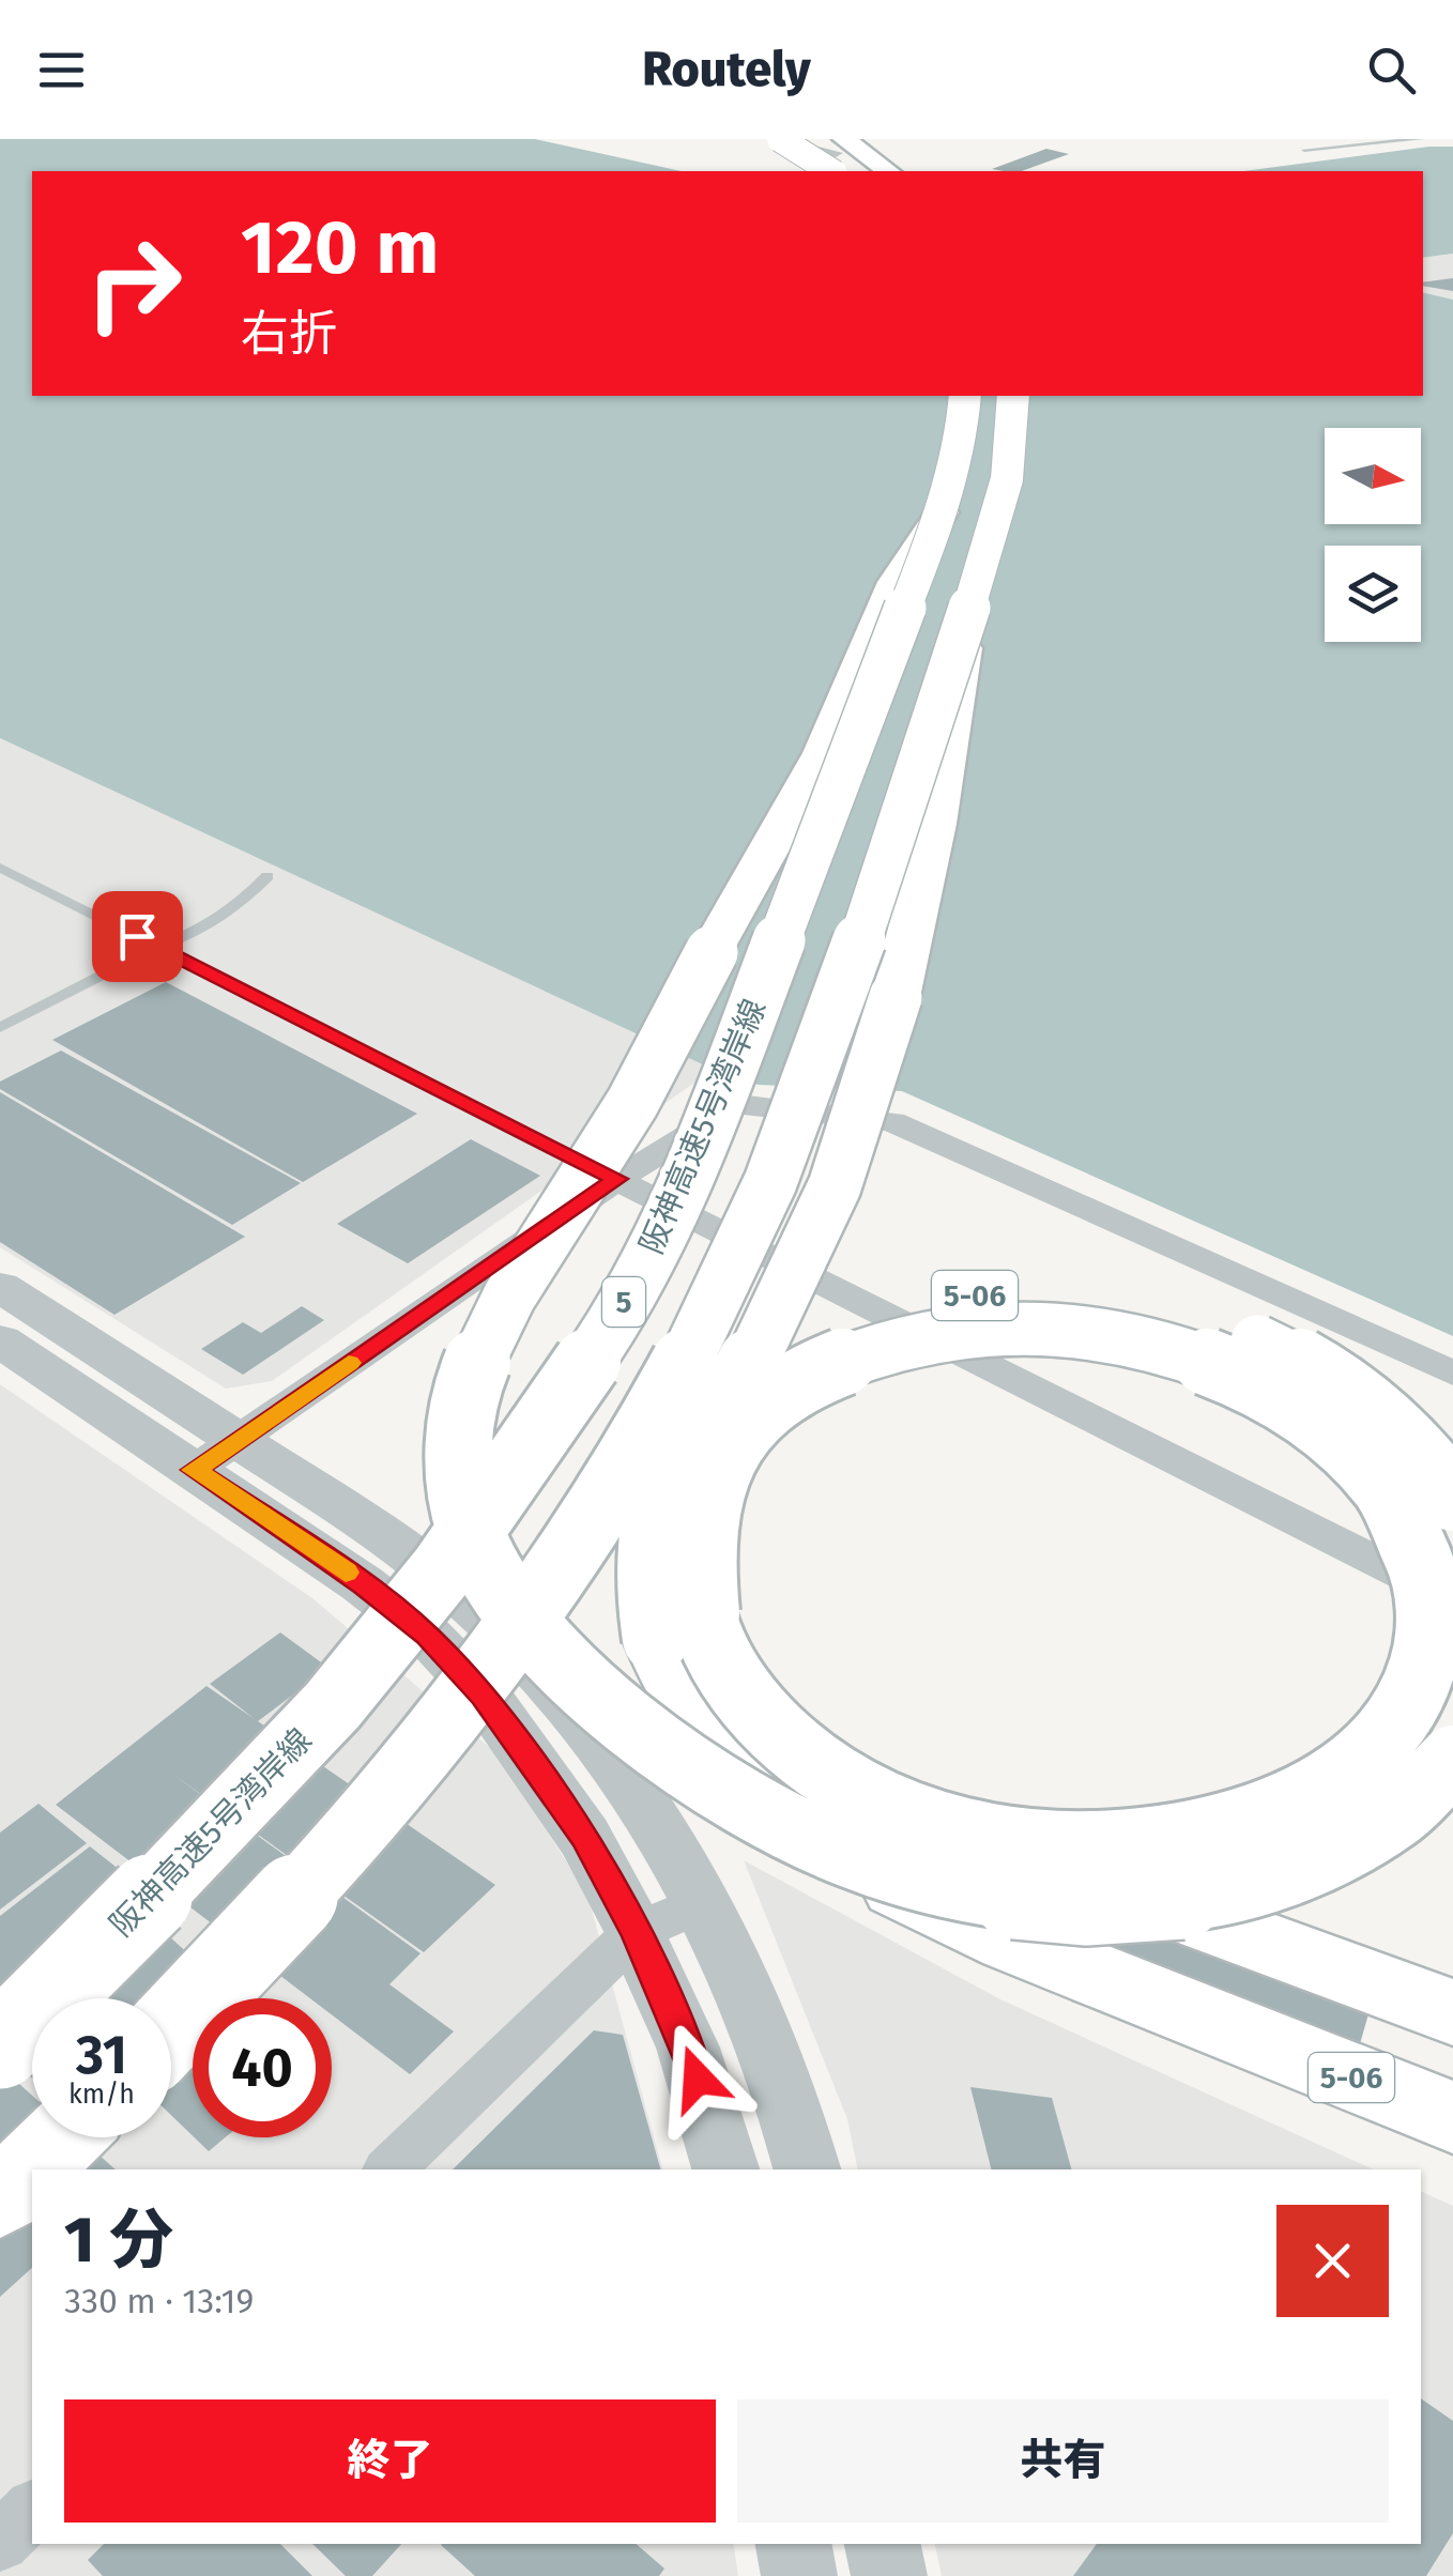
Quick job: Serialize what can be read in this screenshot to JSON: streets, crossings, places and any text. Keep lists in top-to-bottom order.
{
  "streets": {
    "highway": ["阪神高速5号湾岸線", "5-06", "5"]
  },
  "north": "right",
  "page": {
    "header": "Routely",
    "turn": ["120 m", "右折"],
    "speed": "31 km/h",
    "limit": "40",
    "heading": ["1 分", "330 m · 13:19"],
    "buttons": ["終了", "共有"]
  }
}
